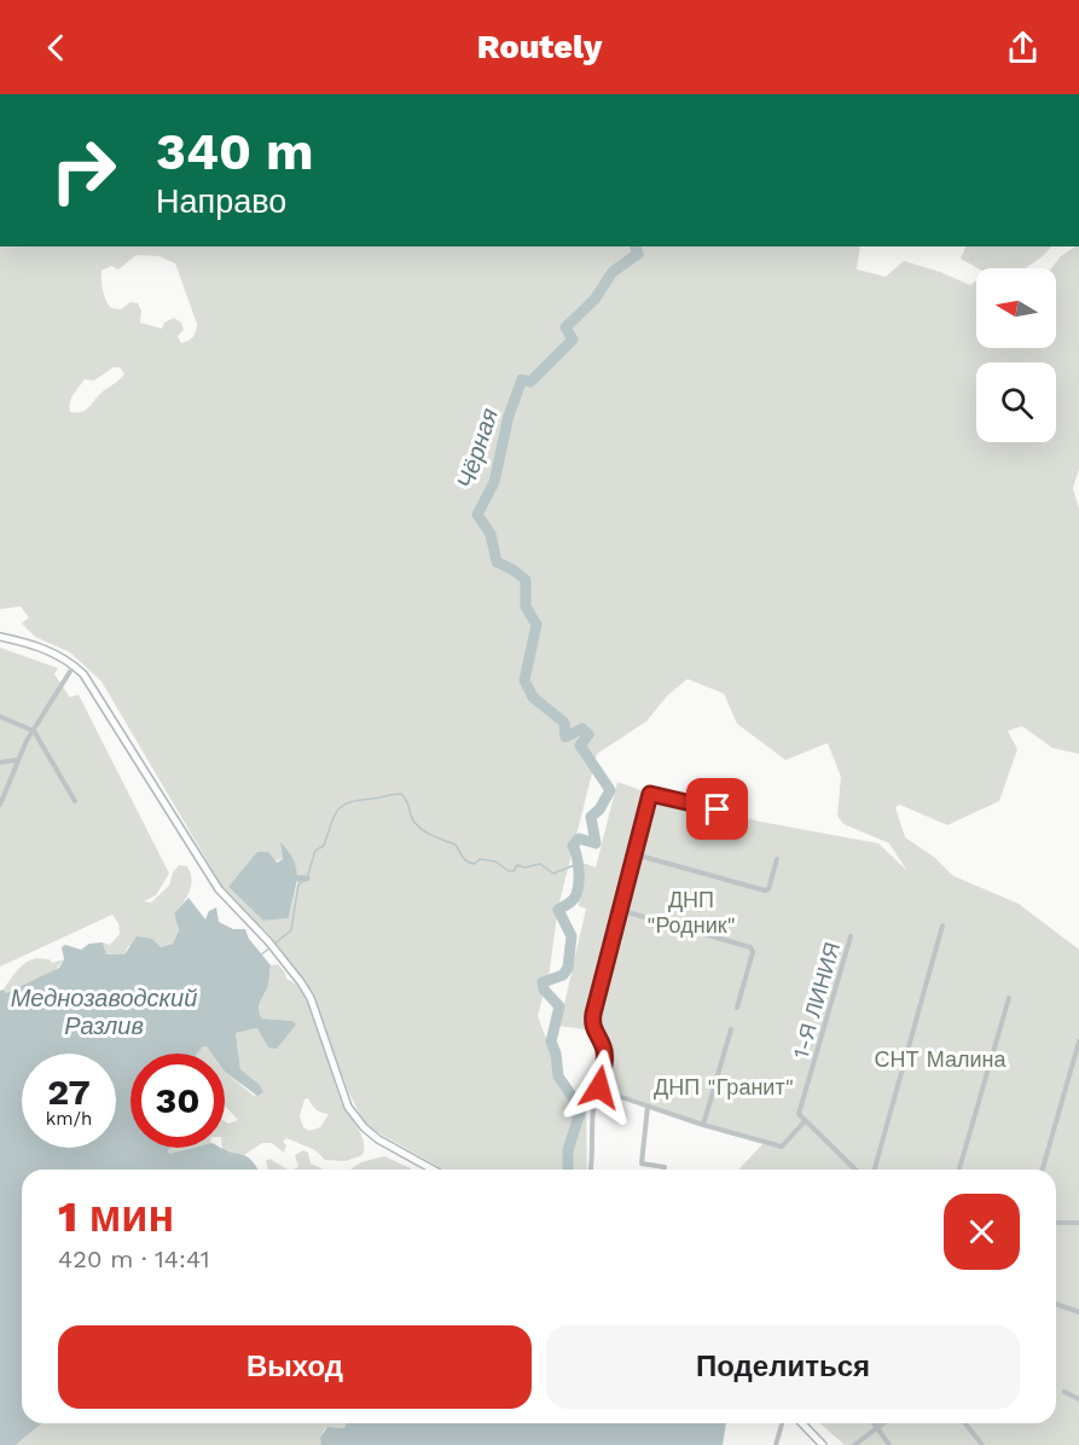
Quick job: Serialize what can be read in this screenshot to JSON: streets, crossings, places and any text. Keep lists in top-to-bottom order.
{
  "streets": {
    "street": ["1-Я ЛИНИЯ"]
  },
  "water": ["Чёрная", "Меднозаводский Разлив"],
  "parks": ["ДНП \"Родник\"", "СНТ Малина", "ДНП \"Гранит\""],
  "north": "left",
  "page": {
    "header": "Routely",
    "turn": ["340 m", "Направо"],
    "speed": "27 km/h",
    "limit": "30",
    "heading": ["1 мин", "420 m · 14:41"],
    "buttons": ["Выход", "Поделиться"]
  }
}
